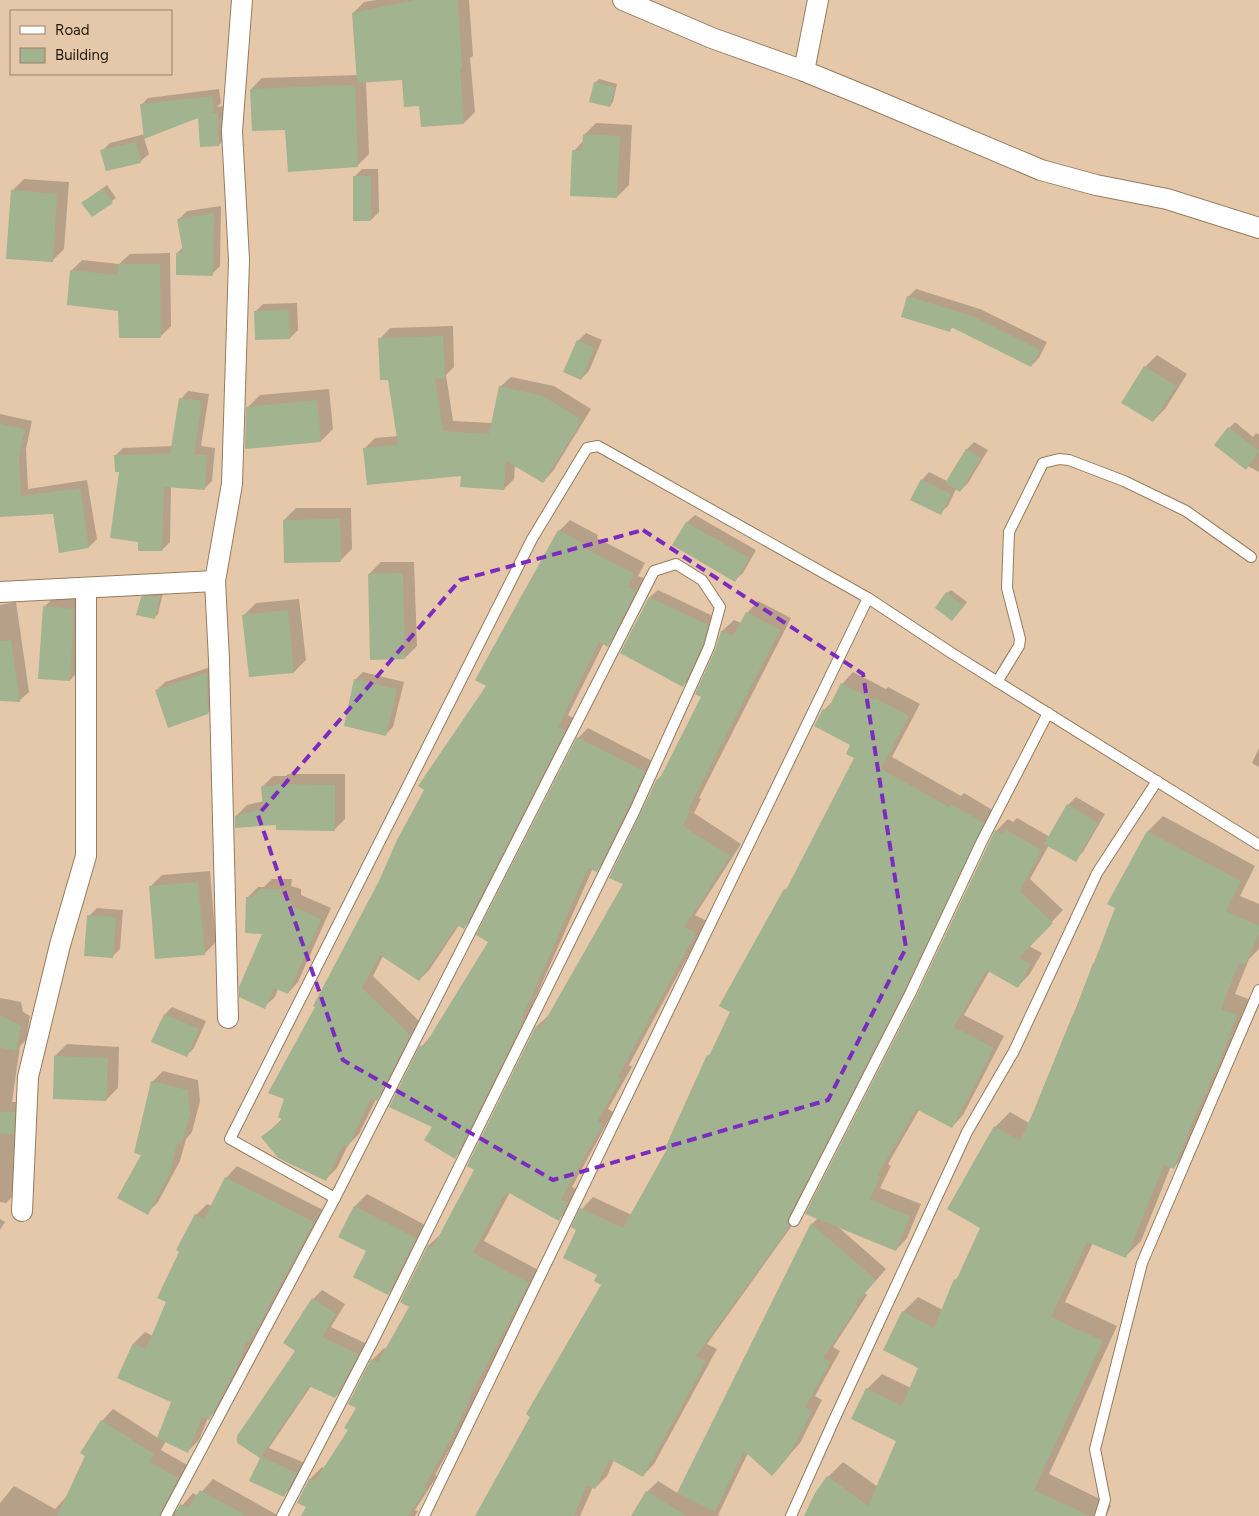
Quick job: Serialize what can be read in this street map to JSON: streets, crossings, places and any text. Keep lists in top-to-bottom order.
{
  "legend": ["Road", "Building"]
}
